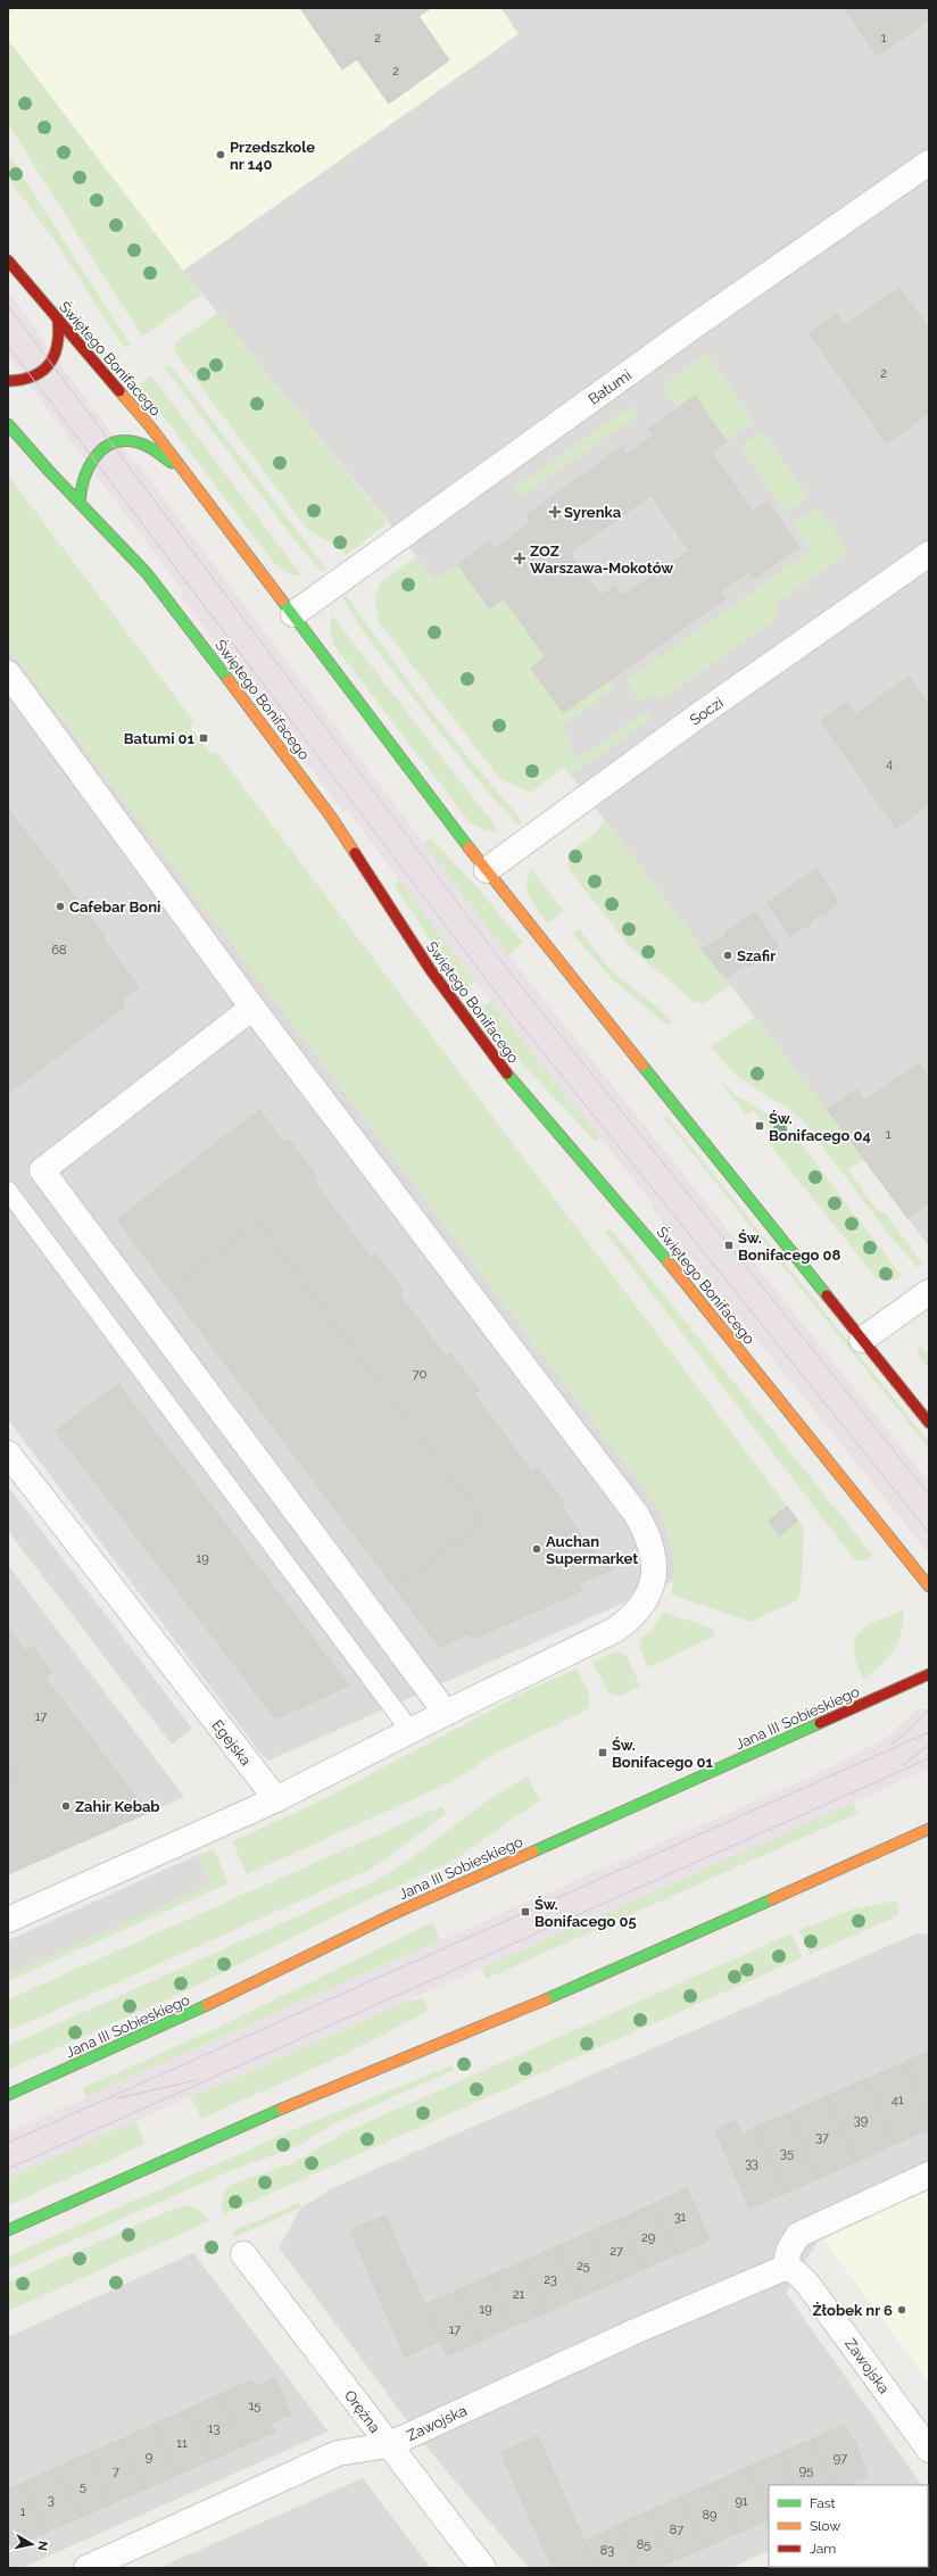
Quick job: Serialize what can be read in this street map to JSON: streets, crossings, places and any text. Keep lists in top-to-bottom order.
{
  "streets": {
    "street": [
      "Świętego Bonifacego",
      "Batumi",
      "Soczi",
      "Jana III Sobieskiego",
      "Egejska",
      "Zawojska",
      "Orężna"
    ]
  },
  "crossings": [
    ["Świętego Bonifacego", "Batumi"],
    ["Świętego Bonifacego", "Soczi"],
    ["Zawojska", "Orężna"]
  ],
  "places": {
    "other": [
      "Przedszkole nr 140",
      "Cafebar Boni",
      "Szafir",
      "Auchan Supermarket",
      "Zahir Kebab",
      "Żłobek nr 6"
    ],
    "health": ["Syrenka", "ZOZ Warszawa-Mokotów"],
    "transit": [
      "Batumi 01",
      "Św. Bonifacego 04",
      "Św. Bonifacego 08",
      "Św. Bonifacego 01",
      "Św. Bonifacego 05"
    ]
  },
  "house_numbers": [
    "2",
    "1",
    "2",
    "2",
    "4",
    "68",
    "1",
    "70",
    "19",
    "17",
    "41",
    "39",
    "37",
    "35",
    "33",
    "31",
    "29",
    "27",
    "25",
    "23",
    "21",
    "19",
    "17",
    "15",
    "13",
    "11",
    "9",
    "97",
    "95",
    "7",
    "5",
    "3",
    "91",
    "1",
    "89",
    "87",
    "85",
    "83"
  ],
  "legend": ["Fast", "Slow", "Jam"],
  "north": "right"
}
